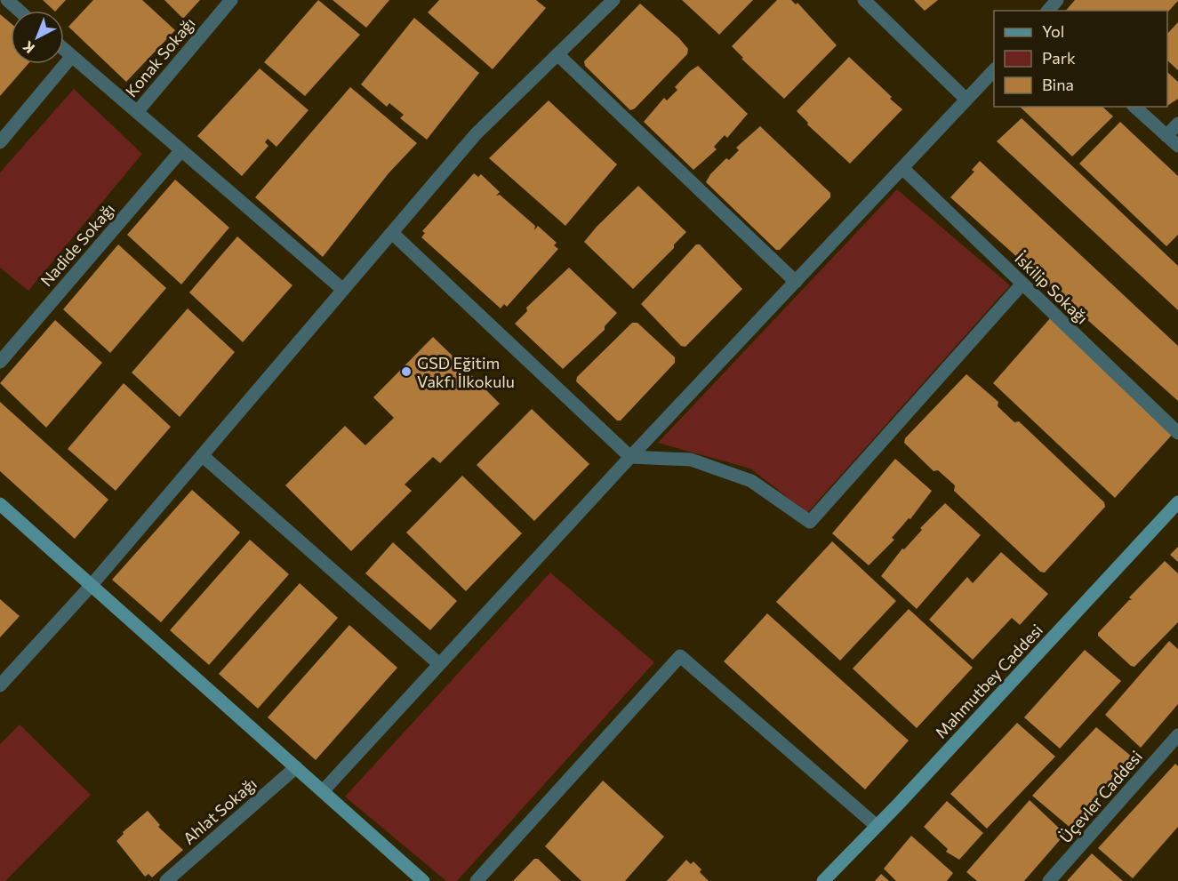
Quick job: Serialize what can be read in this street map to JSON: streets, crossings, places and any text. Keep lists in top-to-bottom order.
{
  "streets": {
    "street": [
      "Konak Sokağı",
      "Nadide Sokağı",
      "İskilip Sokağı",
      "Mahmutbey Caddesi",
      "Üçevler Caddesi",
      "Ahlat Sokağı"
    ]
  },
  "places": ["GSD Eğitim Vakfı İlkokulu"],
  "legend": ["Yol", "Park", "Bina"],
  "north": "bottom left"
}
